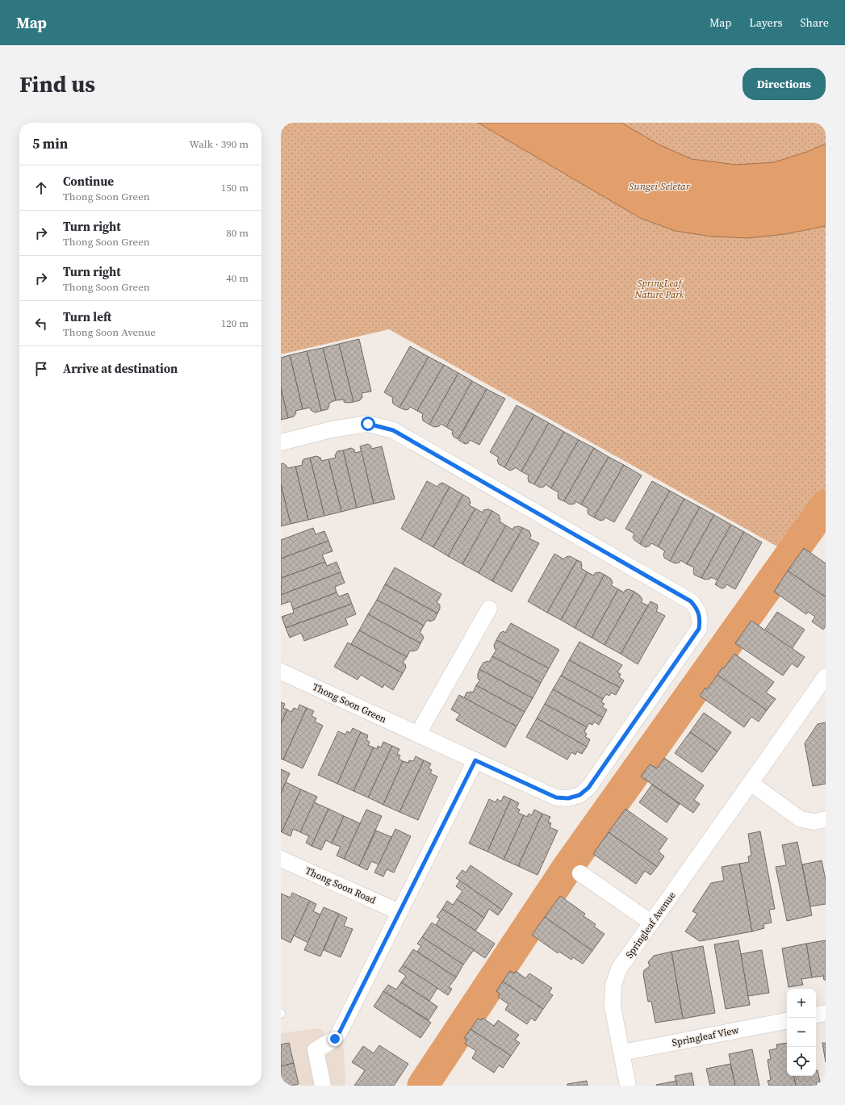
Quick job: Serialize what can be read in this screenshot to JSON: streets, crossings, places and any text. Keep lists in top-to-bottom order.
{
  "streets": {
    "street": [
      "Thong Soon Green",
      "Thong Soon Road",
      "Springleaf Avenue",
      "Springleaf View"
    ]
  },
  "crossings": [
    ["Springleaf Avenue", "Springleaf View"]
  ],
  "water": ["Sungei Seletar"],
  "parks": ["SpringLeaf Nature Park"],
  "page": {
    "header": "Map",
    "nav": ["Map", "Layers", "Share"],
    "buttons": "Directions",
    "title": "Find us",
    "heading": ["5 min", "Walk · 390 m"],
    "list": [
      ["Continue", "Thong Soon Green", "150 m"],
      ["Turn right", "Thong Soon Green", "80 m"],
      ["Turn right", "Thong Soon Green", "40 m"],
      ["Turn left", "Thong Soon Avenue", "120 m"],
      "Arrive at destination"
    ],
    "map_buttons": ["+", "−"]
  }
}
